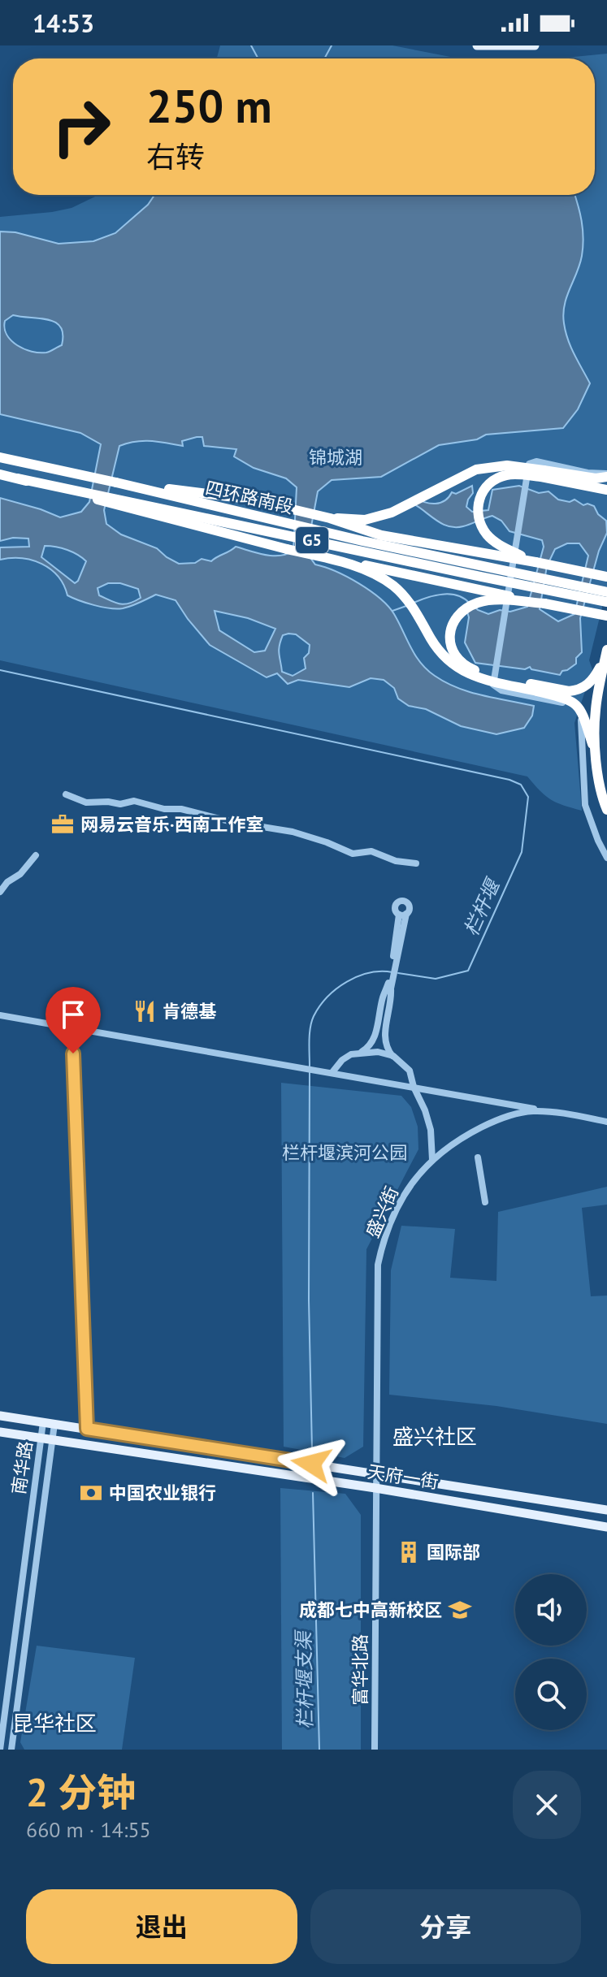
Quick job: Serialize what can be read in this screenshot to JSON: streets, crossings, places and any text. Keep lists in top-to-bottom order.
{
  "streets": {
    "highway": ["四环路南段", "G5"],
    "main road": ["天府一街"],
    "street": ["盛兴街", "南华路", "富华北路"]
  },
  "crossings": [
    ["盛兴街", "天府一街"],
    ["盛兴街", "富华北路"],
    ["南华路", "天府一街"],
    ["天府一街", "富华北路"]
  ],
  "districts": ["盛兴社区", "昆华社区"],
  "water": ["栏杆堰", "栏杆堰支渠"],
  "parks": ["锦城湖", "栏杆堰滨河公园"],
  "places": {
    "office": ["网易云音乐·西南工作室"],
    "restaurant": ["肯德基"],
    "bank": ["中国农业银行"],
    "building": ["国际部"],
    "school or university": ["成都七中高新校区"]
  },
  "page": {
    "status": "14:53",
    "turn": ["250 m", "右转"],
    "heading": ["2 分钟", "660 m · 14:55"],
    "buttons": ["退出", "分享"]
  }
}
